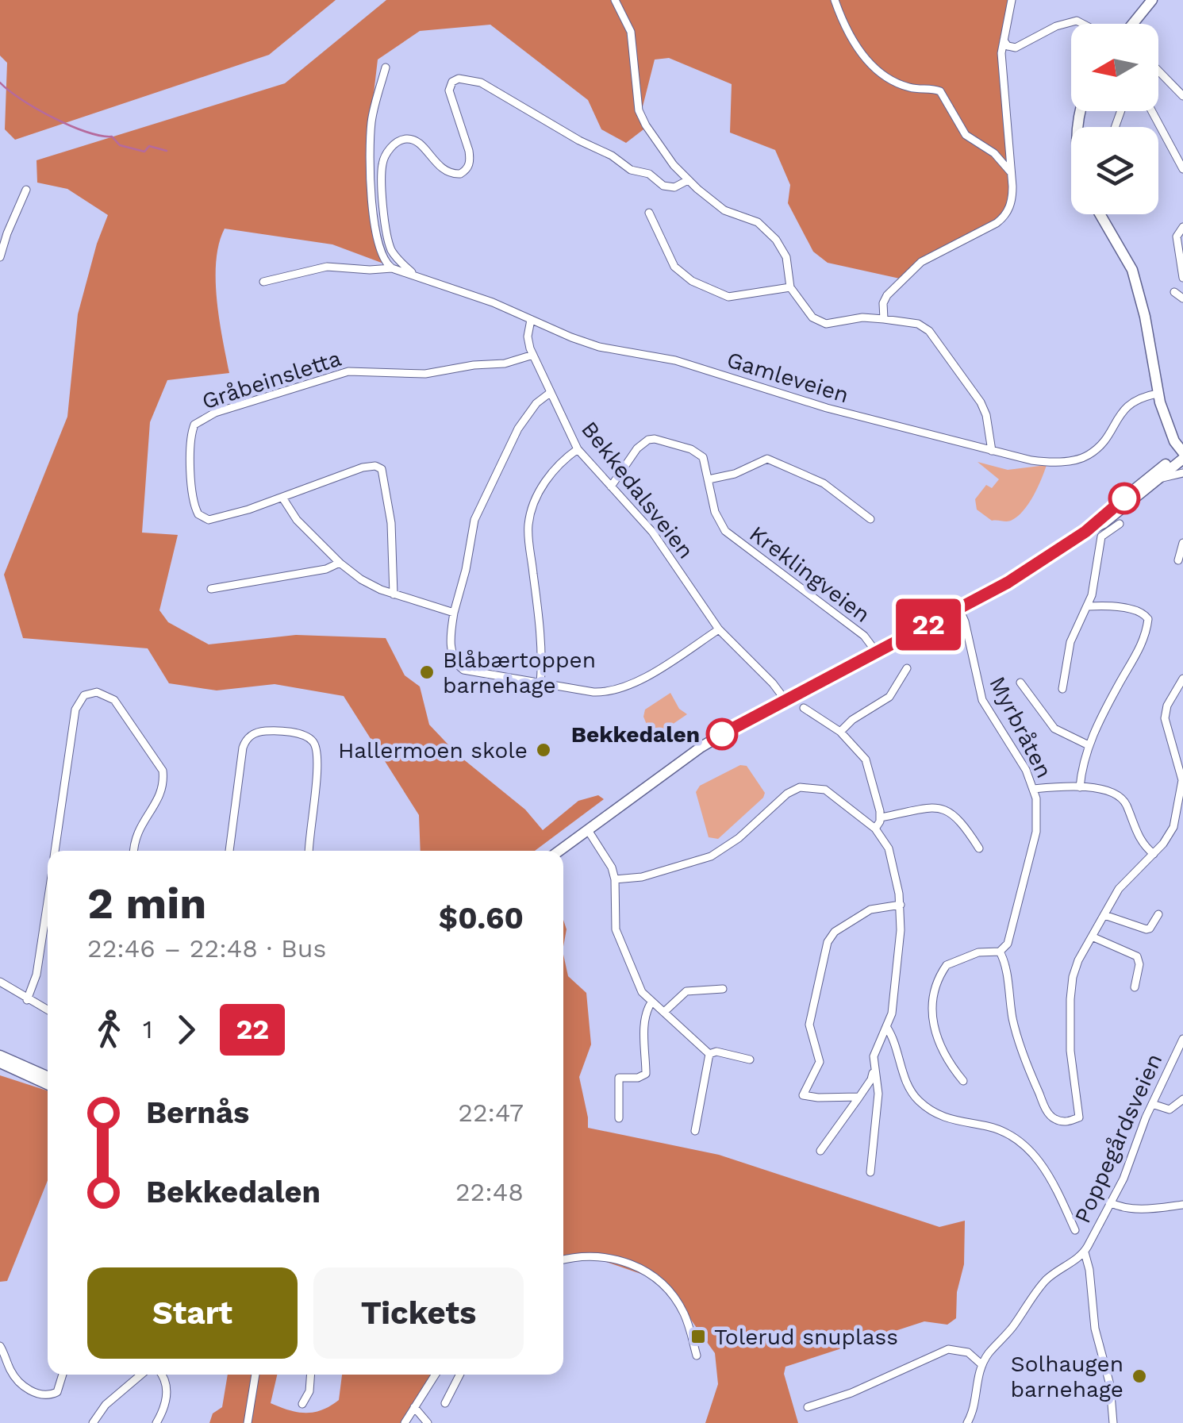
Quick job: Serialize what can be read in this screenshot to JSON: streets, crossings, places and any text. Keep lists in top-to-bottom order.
{
  "streets": {
    "street": [
      "Gamleveien",
      "Gråbeinsletta",
      "Bekkedalsveien",
      "Kreklingveien",
      "Myrbråten",
      "Poppegårdsveien"
    ]
  },
  "crossings": [
    ["Gamleveien", "Bekkedalsveien"],
    ["Gråbeinsletta", "Bekkedalsveien"],
    ["Bekkedalsveien", "Kreklingveien"]
  ],
  "places": {
    "other": [
      "Blåbærtoppen barnehage",
      "Bekkedalen",
      "Hallermoen skole",
      "Solhaugen barnehage"
    ],
    "transit": ["Tolerud snuplass"]
  },
  "lines": ["bus line 22"],
  "north": "left",
  "page": {
    "on_map": "22",
    "heading": ["2 min", "22:46 – 22:48 · Bus", "$0.60"],
    "legs": ["1", "22"],
    "list": [
      {
        "name": "Bernås",
        "value": "22:47"
      },
      {
        "name": "Bekkedalen",
        "value": "22:48"
      }
    ],
    "buttons": ["Start", "Tickets"]
  }
}
